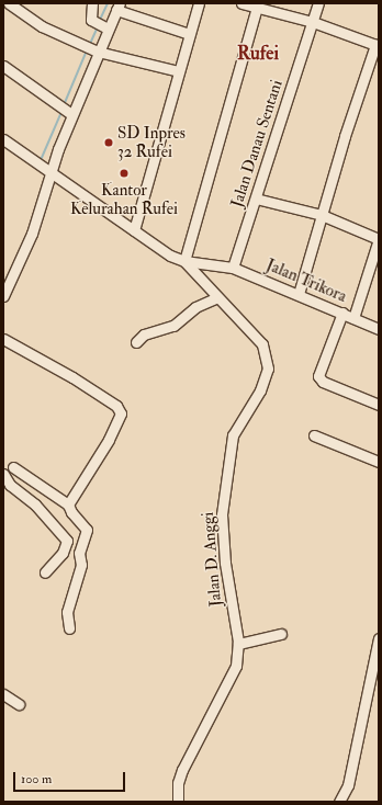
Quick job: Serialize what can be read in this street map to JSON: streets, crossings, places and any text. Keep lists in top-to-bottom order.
{
  "streets": {
    "street": ["Jalan Danau Sentani", "Jalan Trikora", "Jalan D. Anggi"]
  },
  "crossings": [
    ["Jalan Danau Sentani", "Jalan Trikora"],
    ["Jalan Trikora", "Jalan D. Anggi"]
  ],
  "districts": ["Rufei"],
  "places": ["SD Inpres 32 Rufei", "Kantor Kelurahan Rufei"],
  "scale_bar": "100 m"
}
